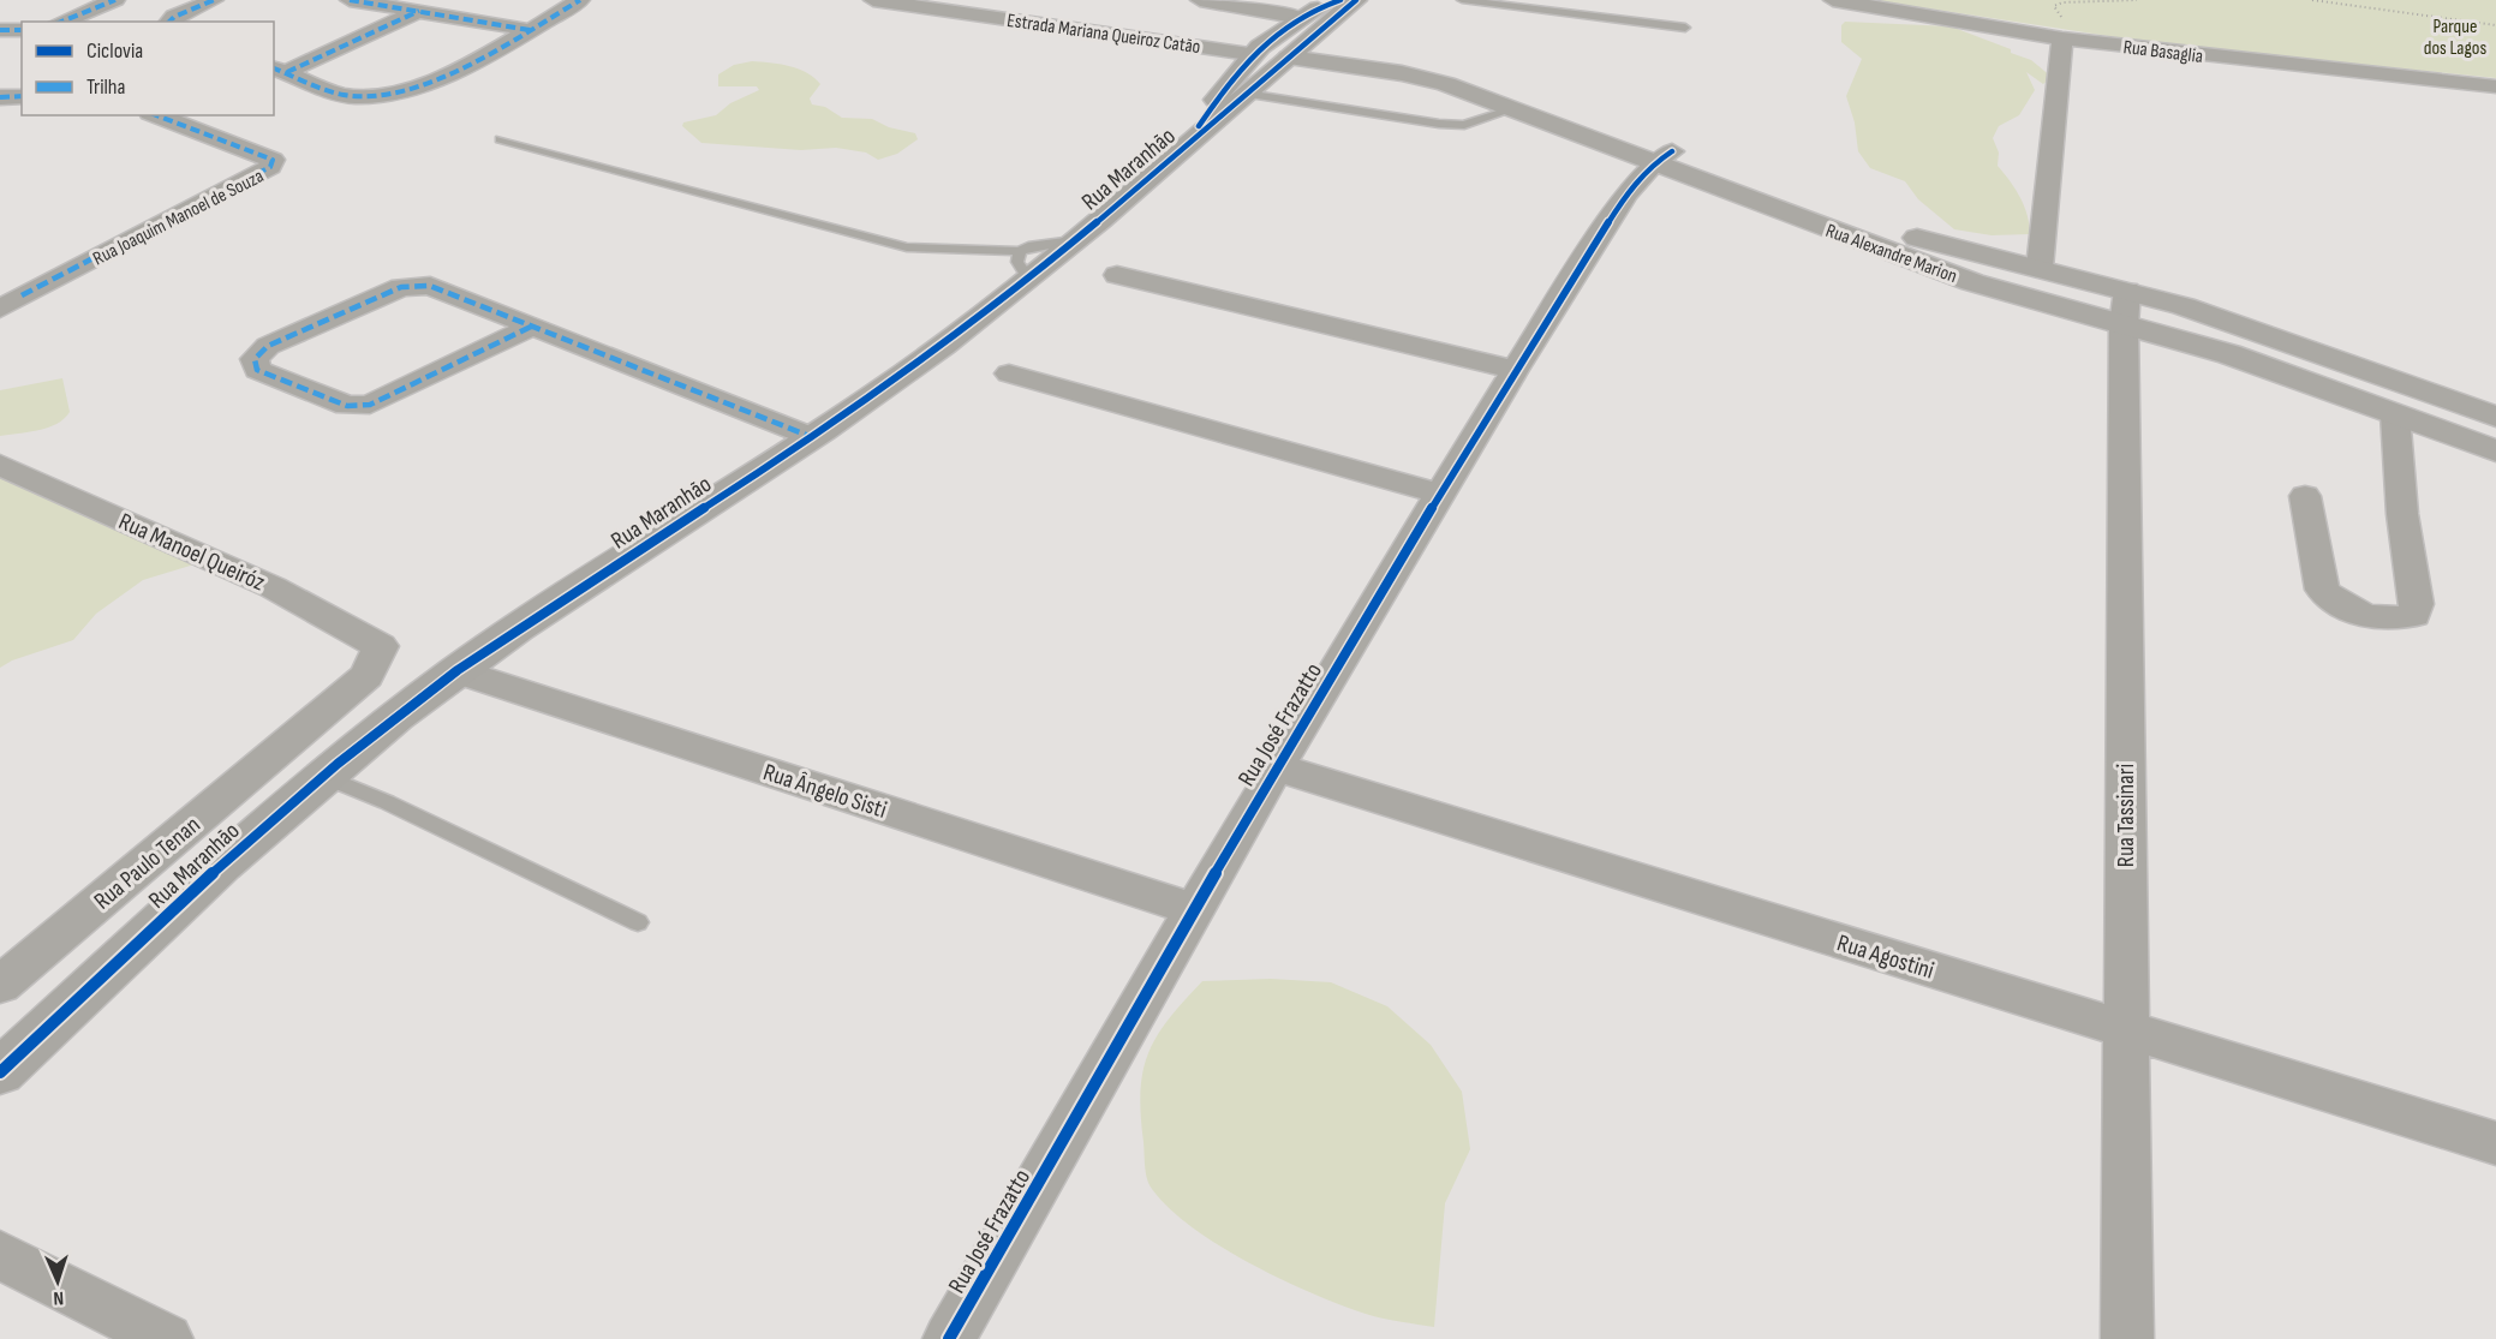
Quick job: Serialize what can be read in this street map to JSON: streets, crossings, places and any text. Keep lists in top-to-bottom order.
{
  "streets": {
    "main road": ["Rua Maranhão"],
    "street": [
      "Estrada Mariana Queiroz Catão",
      "Rua Basaglia",
      "Rua Joaquim Manoel de Souza",
      "Rua Alexandre Marion",
      "Rua Manoel Queiróz",
      "Rua José Frazatto",
      "Rua Ângelo Sisti",
      "Rua Tassinari",
      "Rua Paulo Tenan",
      "Rua Agostini"
    ]
  },
  "crossings": [
    ["Rua Maranhão", "Rua Alexandre Marion"],
    ["Rua Maranhão", "Rua Ângelo Sisti"],
    ["Rua Alexandre Marion", "Rua José Frazatto"],
    ["Rua Alexandre Marion", "Rua Tassinari"],
    ["Rua Manoel Queiróz", "Rua Paulo Tenan"],
    ["Rua José Frazatto", "Rua Ângelo Sisti"],
    ["Rua José Frazatto", "Rua Agostini"],
    ["Rua Tassinari", "Rua Agostini"]
  ],
  "parks": ["Parque dos Lagos"],
  "legend": ["Ciclovia", "Trilha"],
  "north": "bottom"
}
